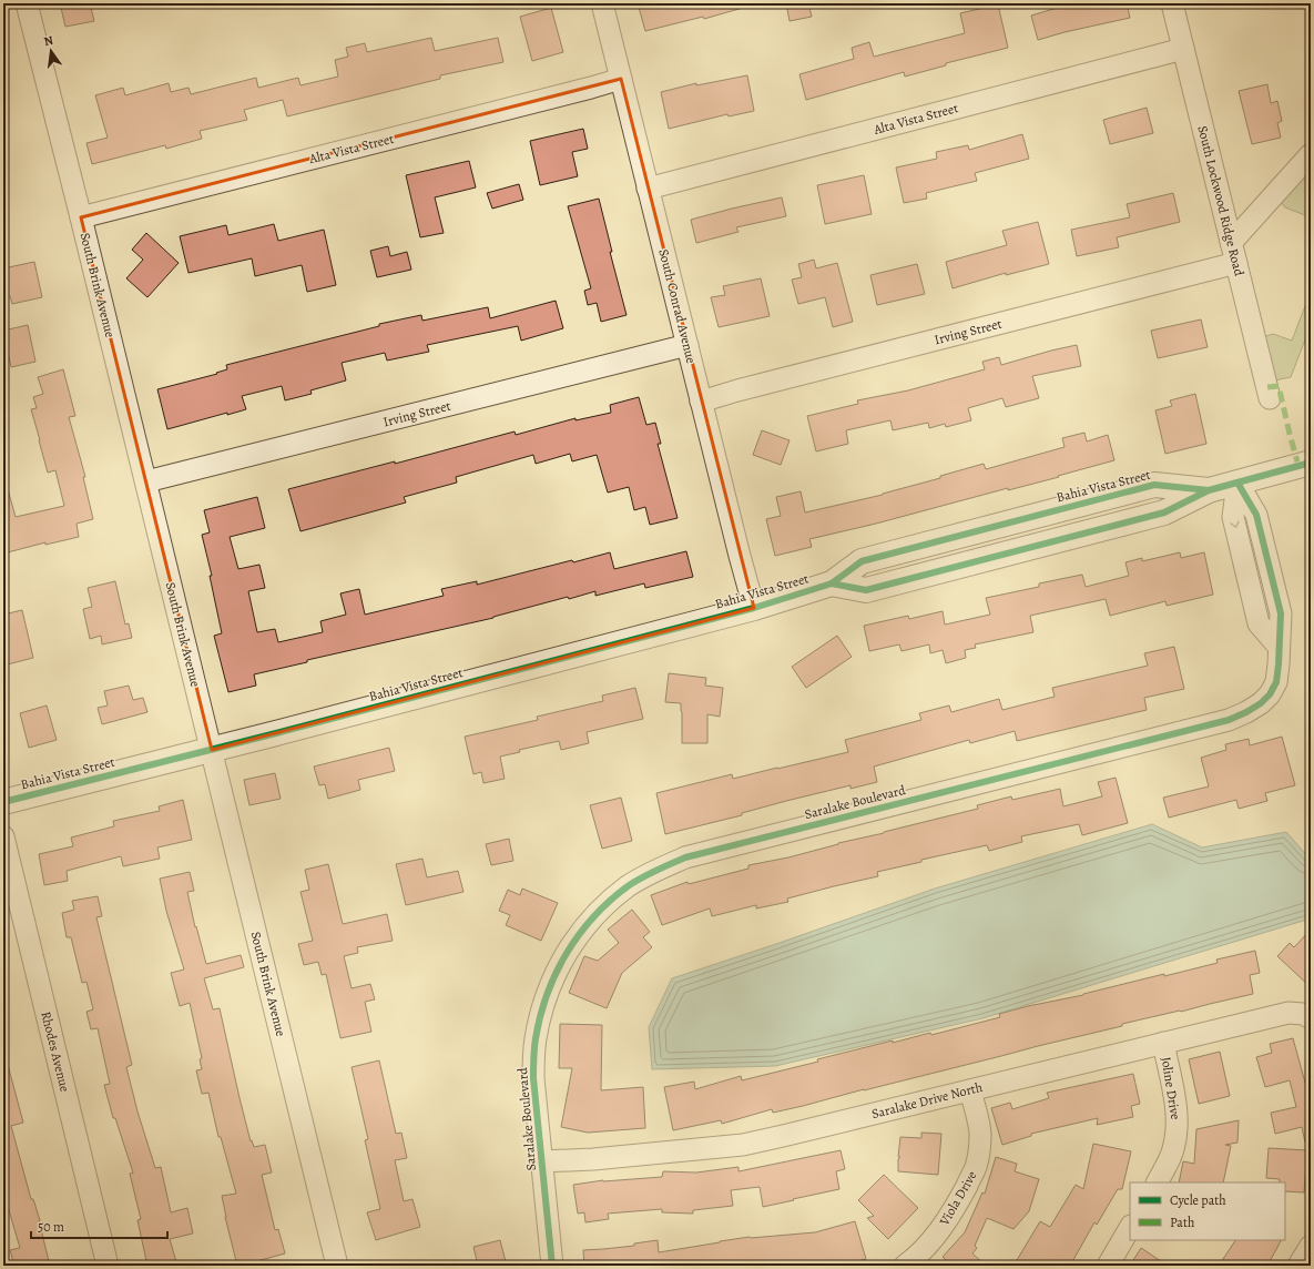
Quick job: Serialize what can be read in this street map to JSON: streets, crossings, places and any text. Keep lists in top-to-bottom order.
{
  "streets": {
    "street": [
      "Alta Vista Street",
      "South Lockwood Ridge Road",
      "South Brink Avenue",
      "South Conrad Avenue",
      "Irving Street",
      "Bahia Vista Street",
      "Saralake Boulevard",
      "Rhodes Avenue",
      "Joline Drive",
      "Saralake Drive North",
      "Viola Drive"
    ]
  },
  "crossings": [
    ["Alta Vista Street", "South Lockwood Ridge Road"],
    ["Alta Vista Street", "South Brink Avenue"],
    ["Alta Vista Street", "South Conrad Avenue"],
    ["South Lockwood Ridge Road", "Irving Street"],
    ["South Brink Avenue", "Irving Street"],
    ["South Brink Avenue", "Bahia Vista Street"],
    ["South Conrad Avenue", "Irving Street"],
    ["South Conrad Avenue", "Bahia Vista Street"],
    ["Bahia Vista Street", "Saralake Boulevard"],
    ["Saralake Boulevard", "Saralake Drive North"],
    ["Joline Drive", "Saralake Drive North"],
    ["Saralake Drive North", "Viola Drive"]
  ],
  "legend": ["Cycle path", "Path"],
  "scale_bar": "50 m",
  "north": "top"
}
